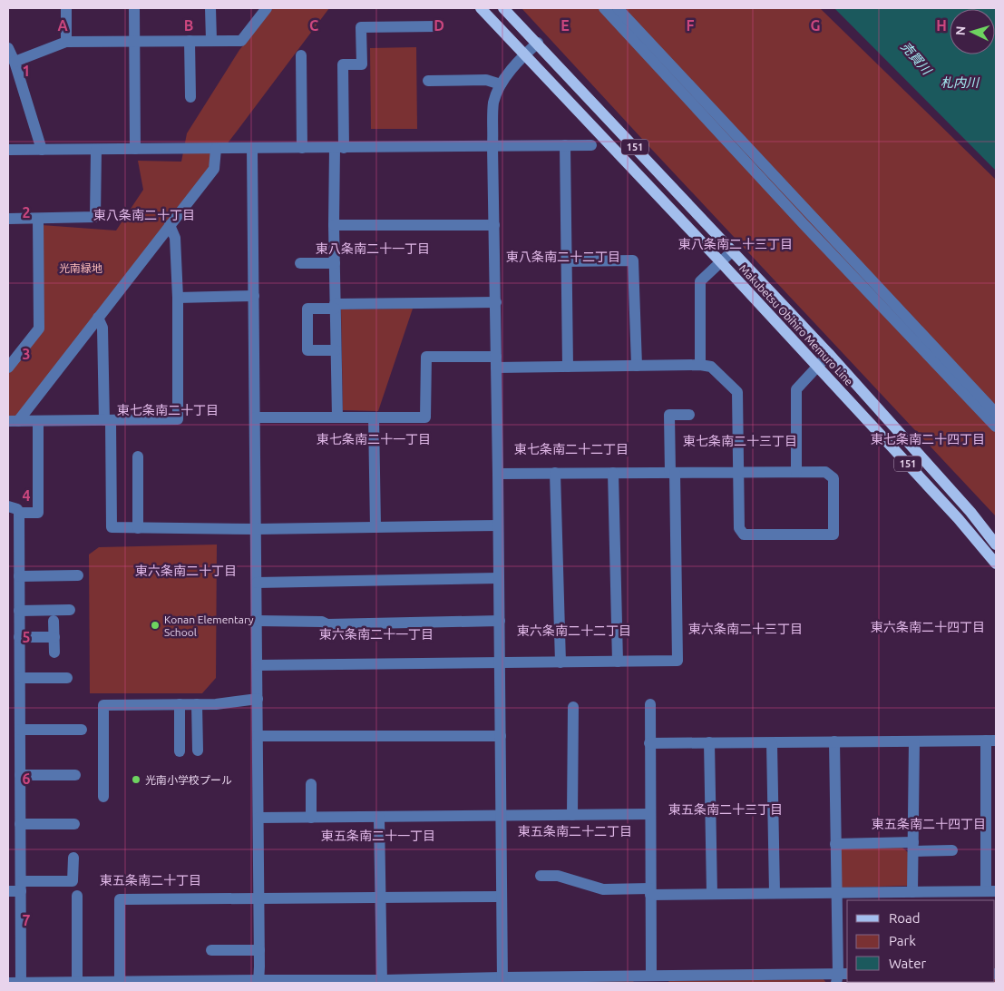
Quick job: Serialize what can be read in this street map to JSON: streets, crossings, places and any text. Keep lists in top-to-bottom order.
{
  "streets": {
    "main road": ["151", "Makubetsu Obihiro Memuro Line"]
  },
  "districts": [
    "東八条南二十丁目",
    "東八条南二十三丁目",
    "東八条南二十一丁目",
    "東八条南二十二丁目",
    "東七条南二十丁目",
    "東七条南二十一丁目",
    "東七条南二十四丁目",
    "東七条南二十三丁目",
    "東七条南二十二丁目",
    "東六条南二十丁目",
    "東六条南二十四丁目",
    "東六条南二十三丁目",
    "東六条南二十二丁目",
    "東六条南二十一丁目",
    "東五条南二十三丁目",
    "東五条南二十四丁目",
    "東五条南二十二丁目",
    "東五条南二十一丁目",
    "東五条南二十丁目"
  ],
  "water": ["売買川", "札内川"],
  "parks": ["光南緑地"],
  "places": ["Konan Elementary School", "光南小学校プール"],
  "legend": ["Road", "Park", "Water"],
  "north": "left",
  "grid": {
    "columns": [
      "A",
      "B",
      "C",
      "D",
      "E",
      "F",
      "G",
      "H"
    ],
    "rows": [
      "1",
      "2",
      "3",
      "4",
      "5",
      "6",
      "7"
    ]
  }
}
